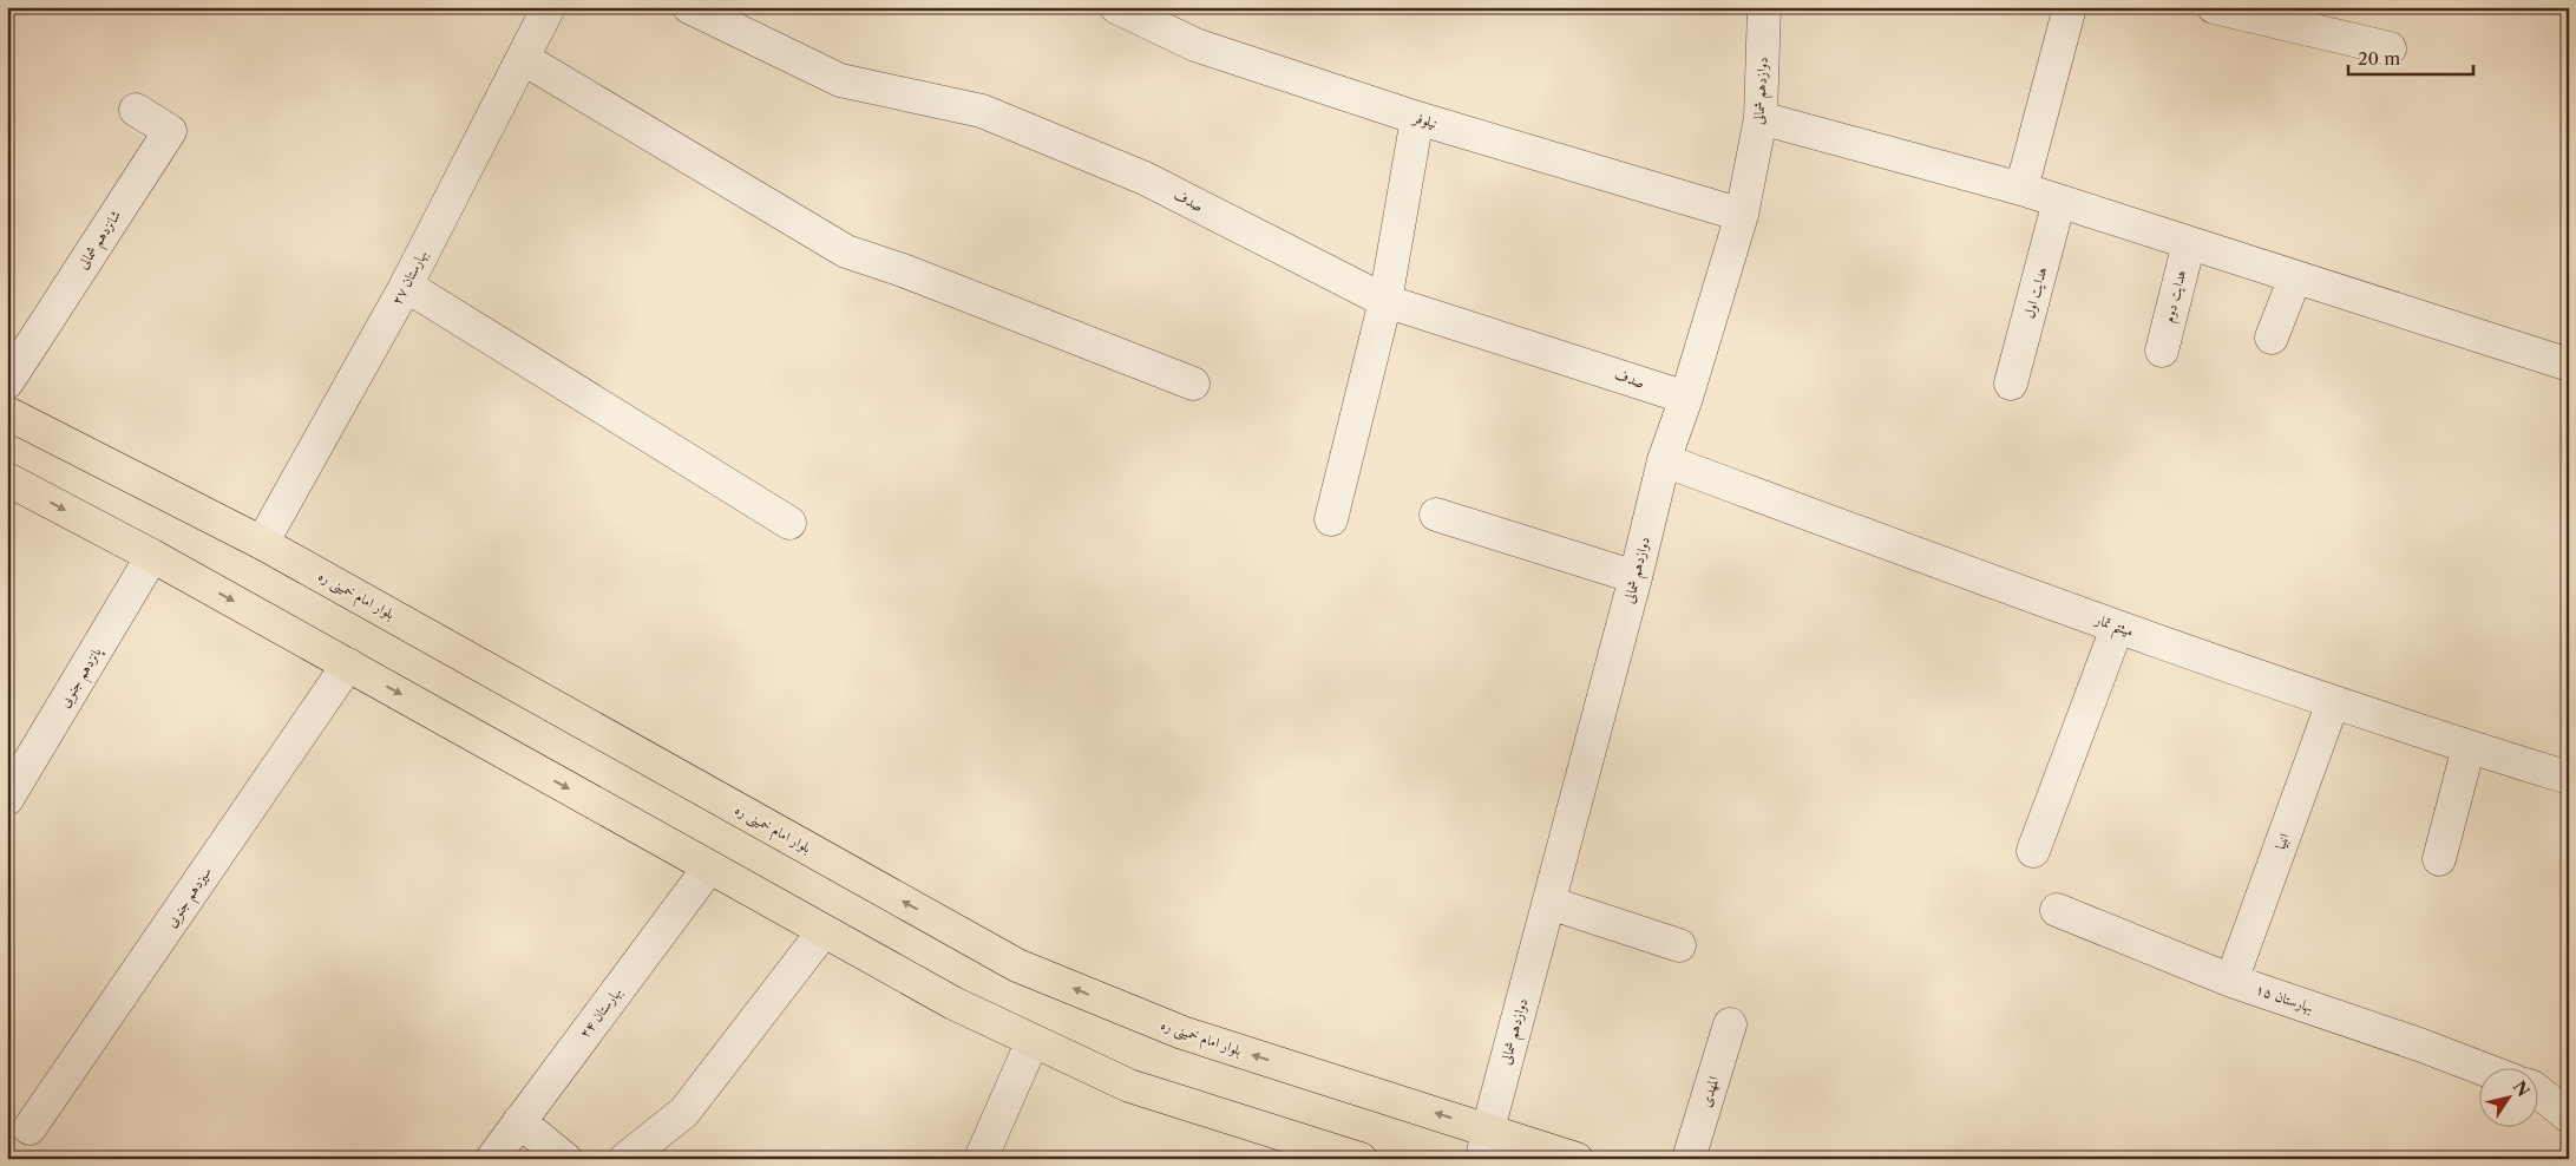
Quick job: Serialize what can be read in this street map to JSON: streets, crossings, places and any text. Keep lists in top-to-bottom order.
{
  "streets": {
    "main road": ["بلوار امام خمینی ره"],
    "street": [
      "دوازدهم شمالی",
      "نیلوفر",
      "صدف",
      "شانزدهم شمالی",
      "بهارستان ۲۷",
      "هدایت اول",
      "هدایت دوم",
      "میثتم تمار",
      "پانزدهم جنوبی",
      "انبیا",
      "سیزدهم جنوبی",
      "بهارستان ۱۵",
      "بهارستان ۲۴",
      "المهدی"
    ]
  },
  "crossings": [
    ["دوازدهم شمالی", "نیلوفر"],
    ["دوازدهم شمالی", "صدف"],
    ["دوازدهم شمالی", "بلوار امام خمینی ره"],
    ["دوازدهم شمالی", "میثتم تمار"],
    ["بهارستان ۲۷", "بلوار امام خمینی ره"],
    ["میثتم تمار", "انبیا"],
    ["انبیا", "بهارستان ۱۵"]
  ],
  "scale_bar": "20 m",
  "north": "top right"
}
